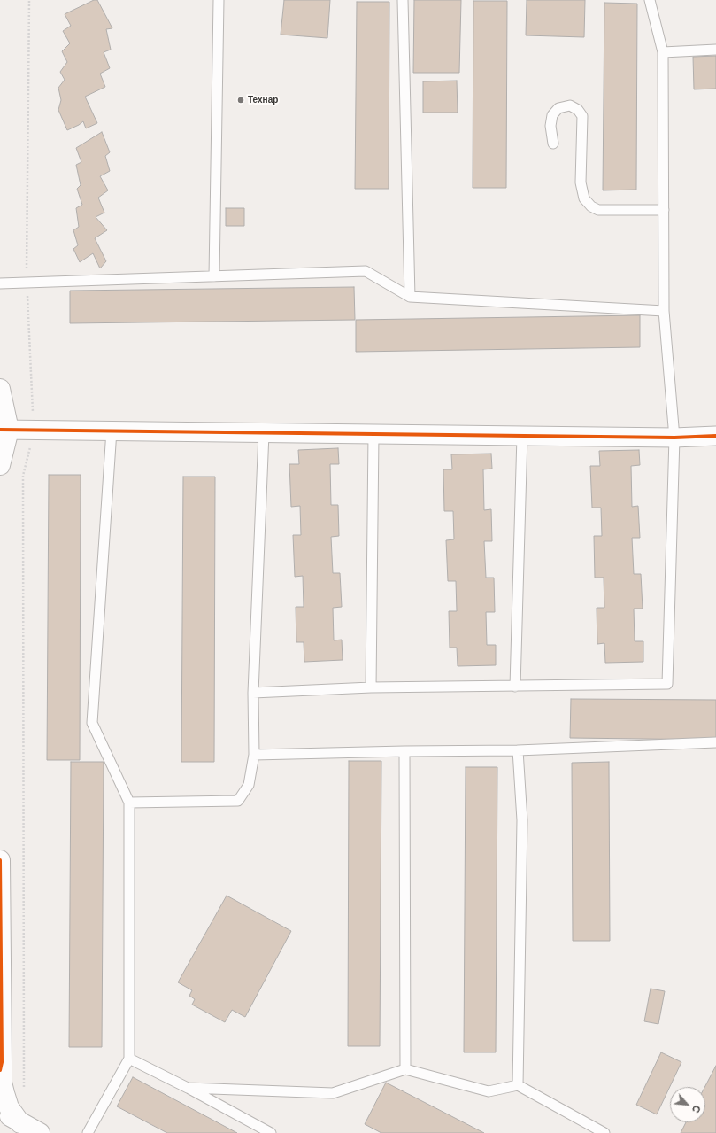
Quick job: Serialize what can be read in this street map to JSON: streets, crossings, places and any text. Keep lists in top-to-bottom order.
{
  "places": ["Технар"],
  "north": "bottom right"
}
